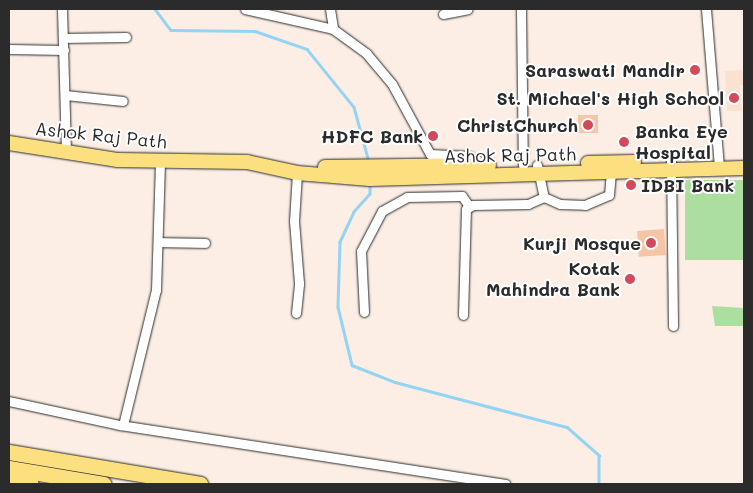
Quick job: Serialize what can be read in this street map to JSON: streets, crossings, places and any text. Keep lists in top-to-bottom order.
{
  "streets": {
    "main road": ["Ashok Raj Path"]
  },
  "places": [
    "Saraswati Mandir",
    "St. Michael's High School",
    "ChristChurch",
    "HDFC Bank",
    "Banka Eye Hospital",
    "IDBI Bank",
    "Kurji Mosque",
    "Kotak Mahindra Bank"
  ]
}
